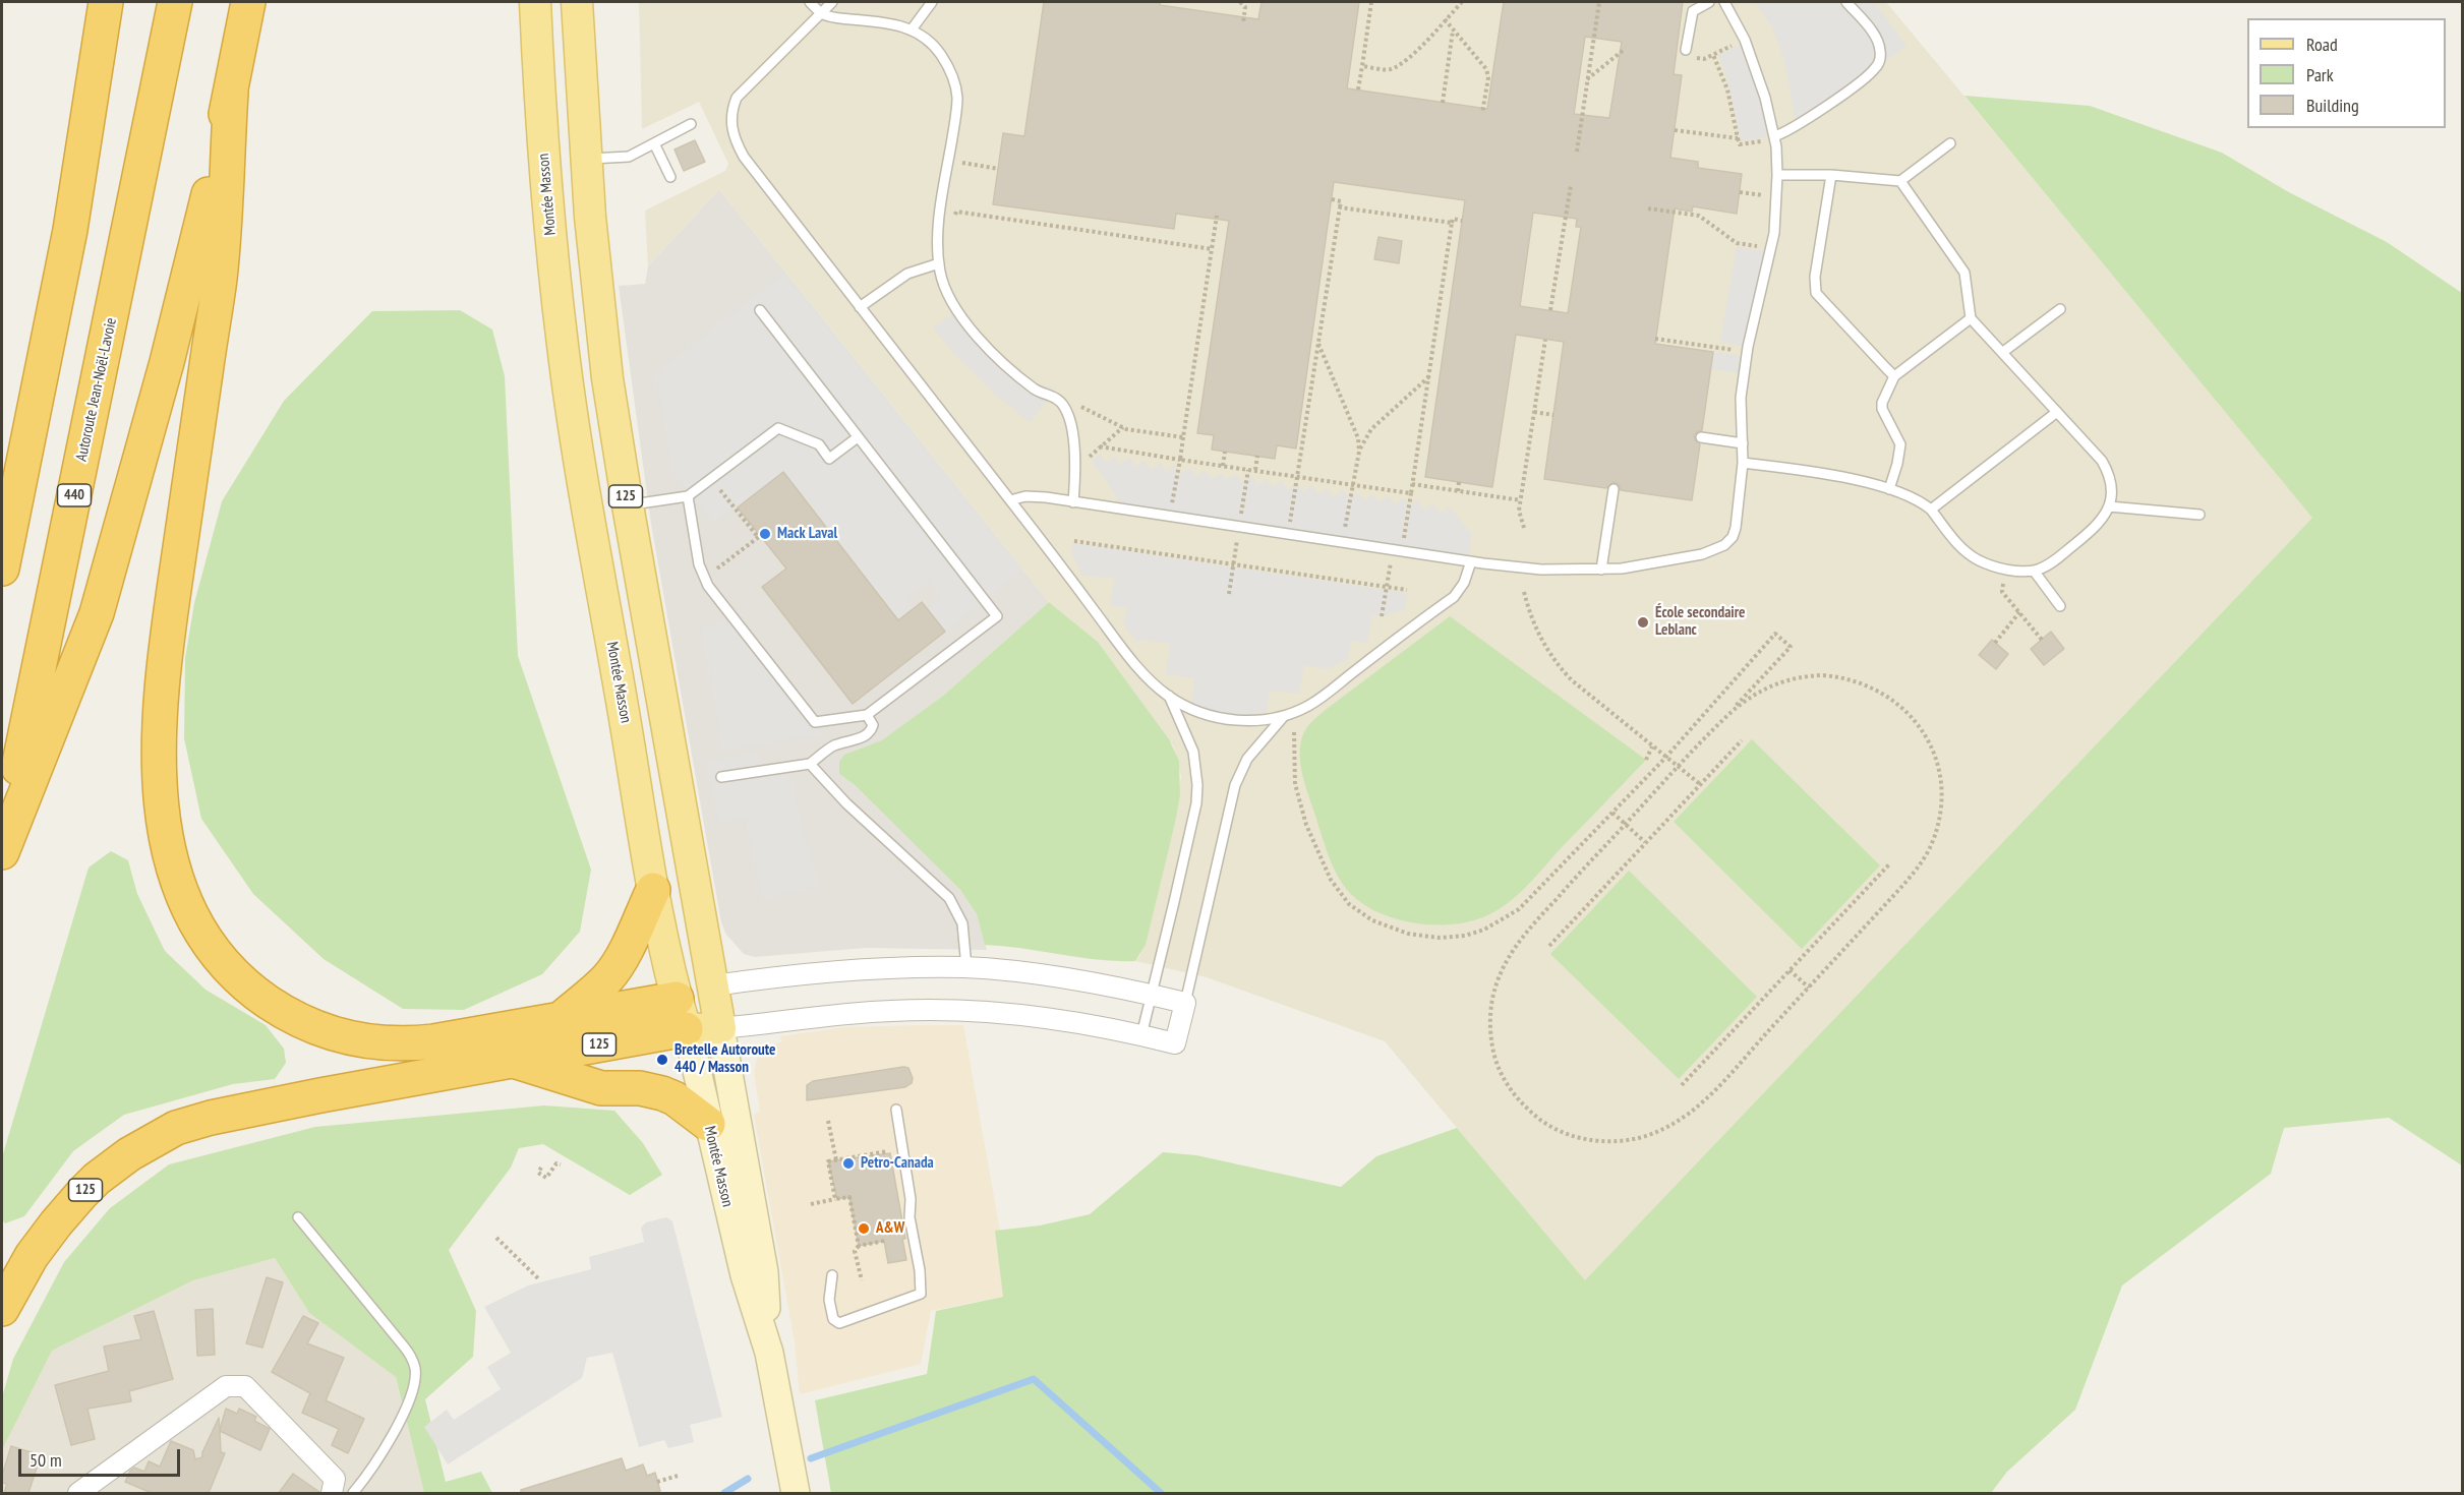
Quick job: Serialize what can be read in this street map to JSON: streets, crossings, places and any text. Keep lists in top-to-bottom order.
{
  "streets": {
    "highway": ["Autoroute Jean-Noël-Lavoie", "440", "125"],
    "main road": ["Montée Masson"]
  },
  "crossings": [
    ["Montée Masson", "125"]
  ],
  "places": [
    "Mack Laval",
    "École secondaire Leblanc",
    "Bretelle Autoroute 440 / Masson",
    "Petro-Canada",
    "A&W"
  ],
  "legend": ["Road", "Park", "Building"],
  "scale_bar": "50 m"
}
